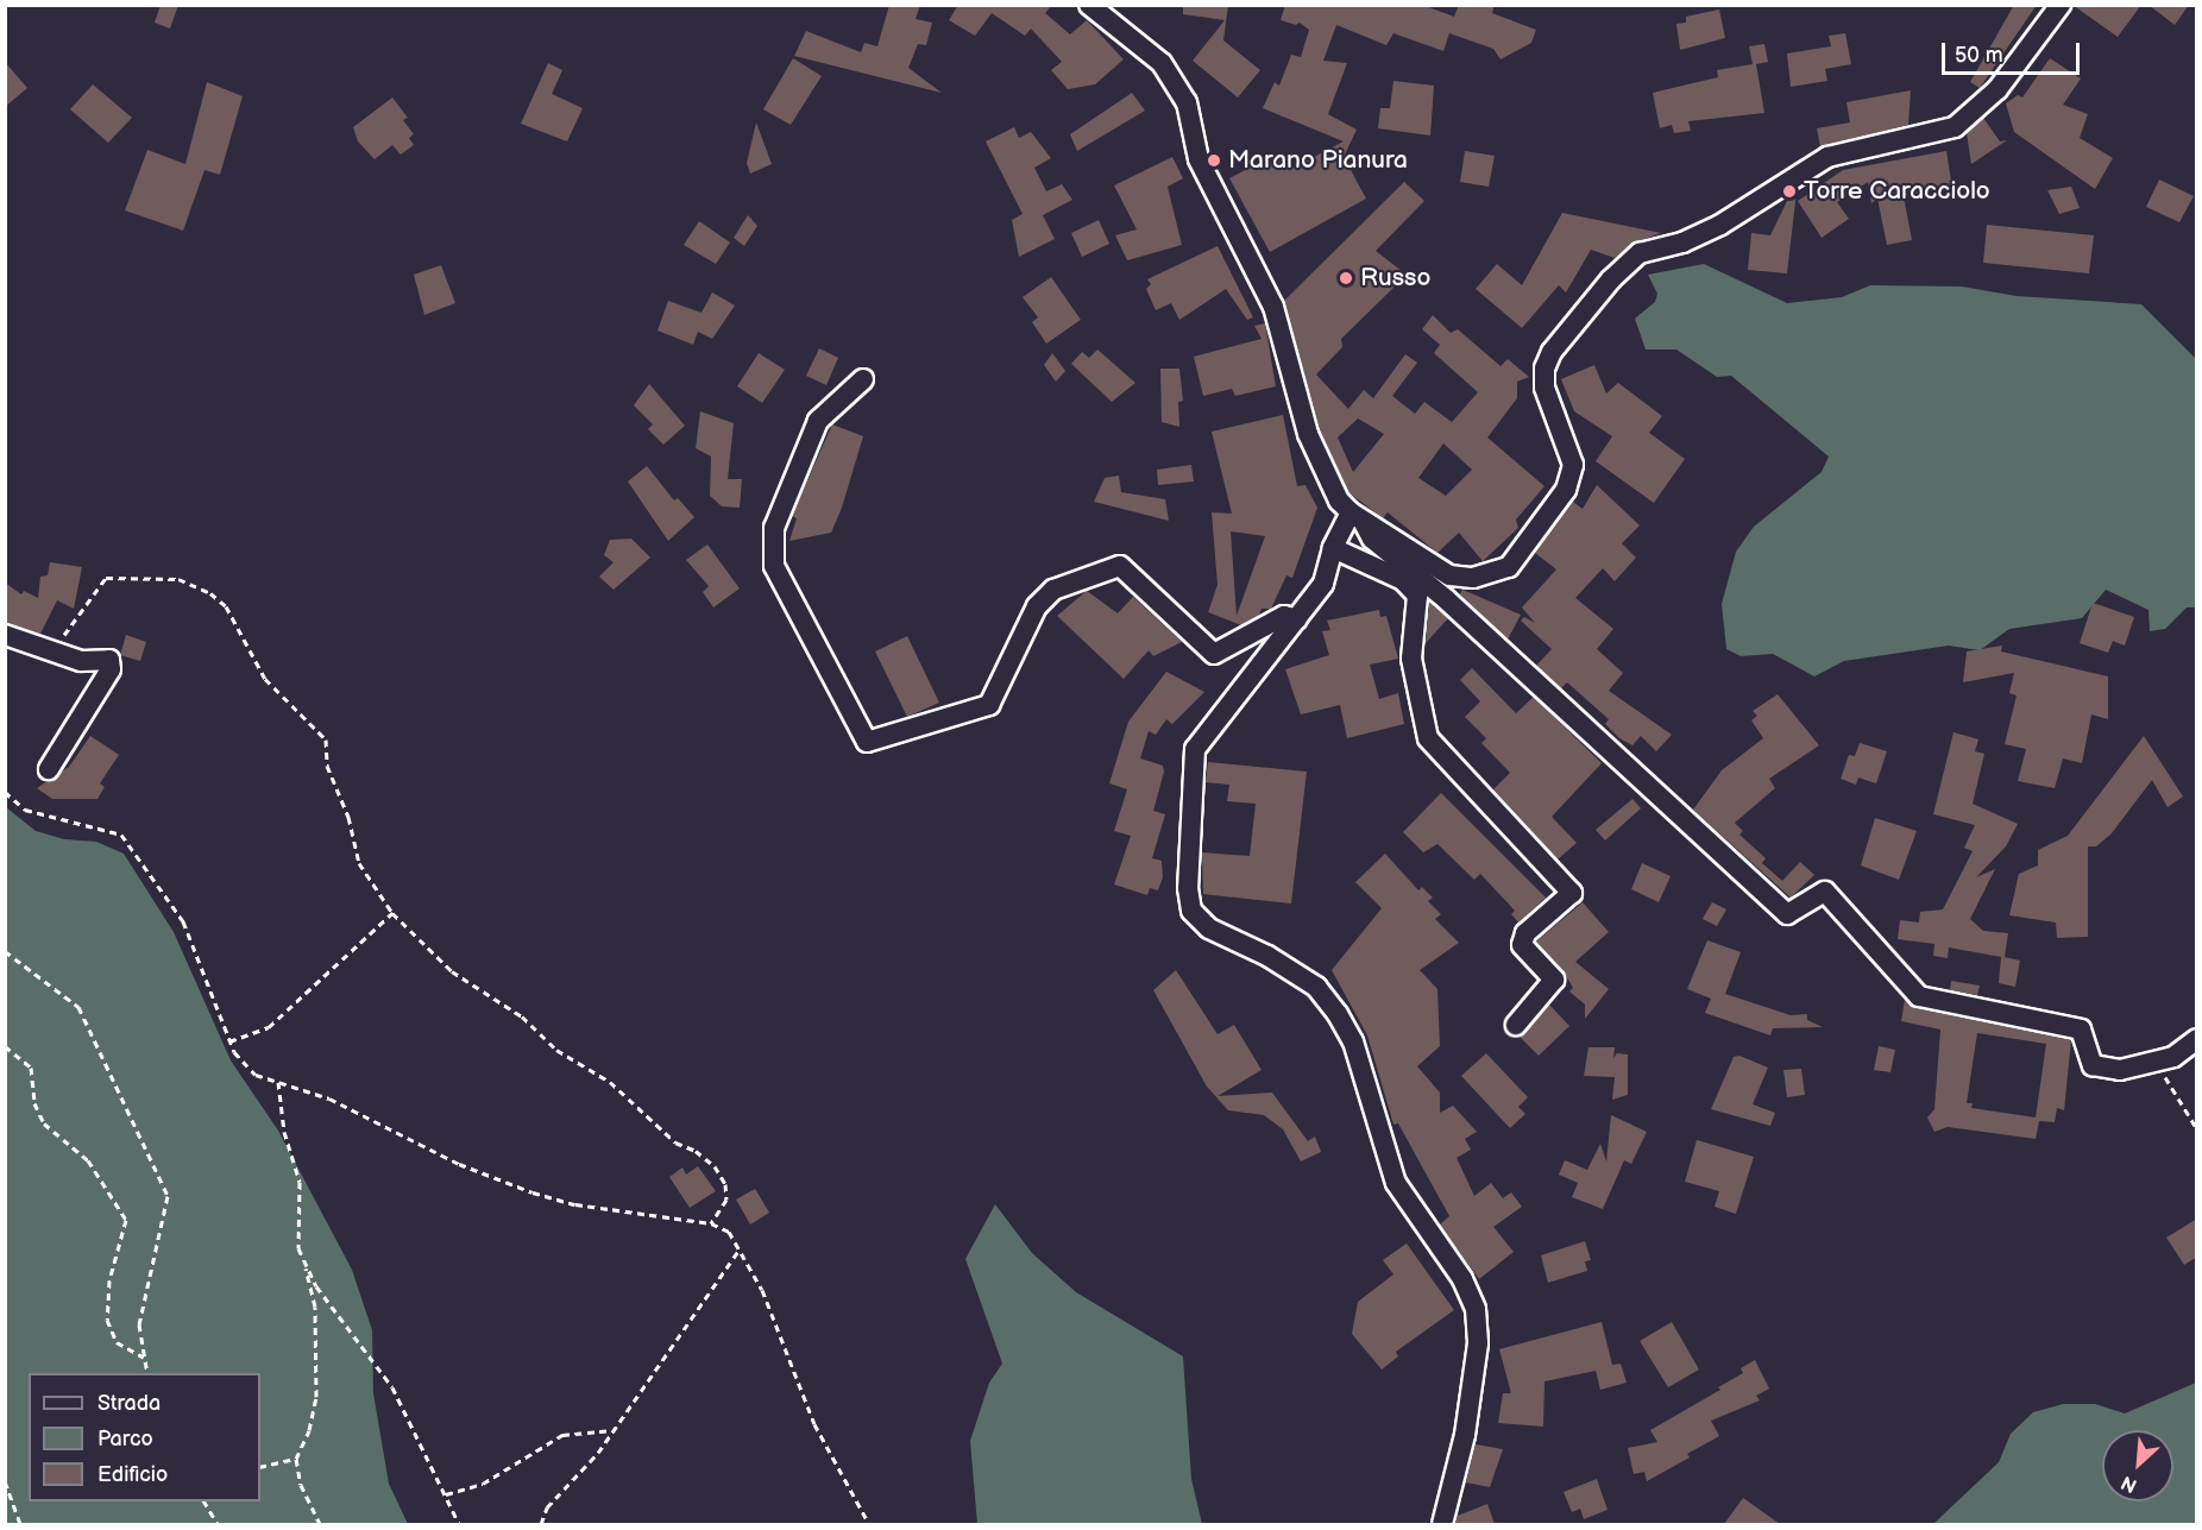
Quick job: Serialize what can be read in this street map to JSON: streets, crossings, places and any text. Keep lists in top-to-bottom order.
{
  "places": ["Marano Pianura", "Torre Caracciolo", "Russo"],
  "legend": ["Strada", "Parco", "Edificio"],
  "scale_bar": "50 m",
  "north": "bottom left"
}
